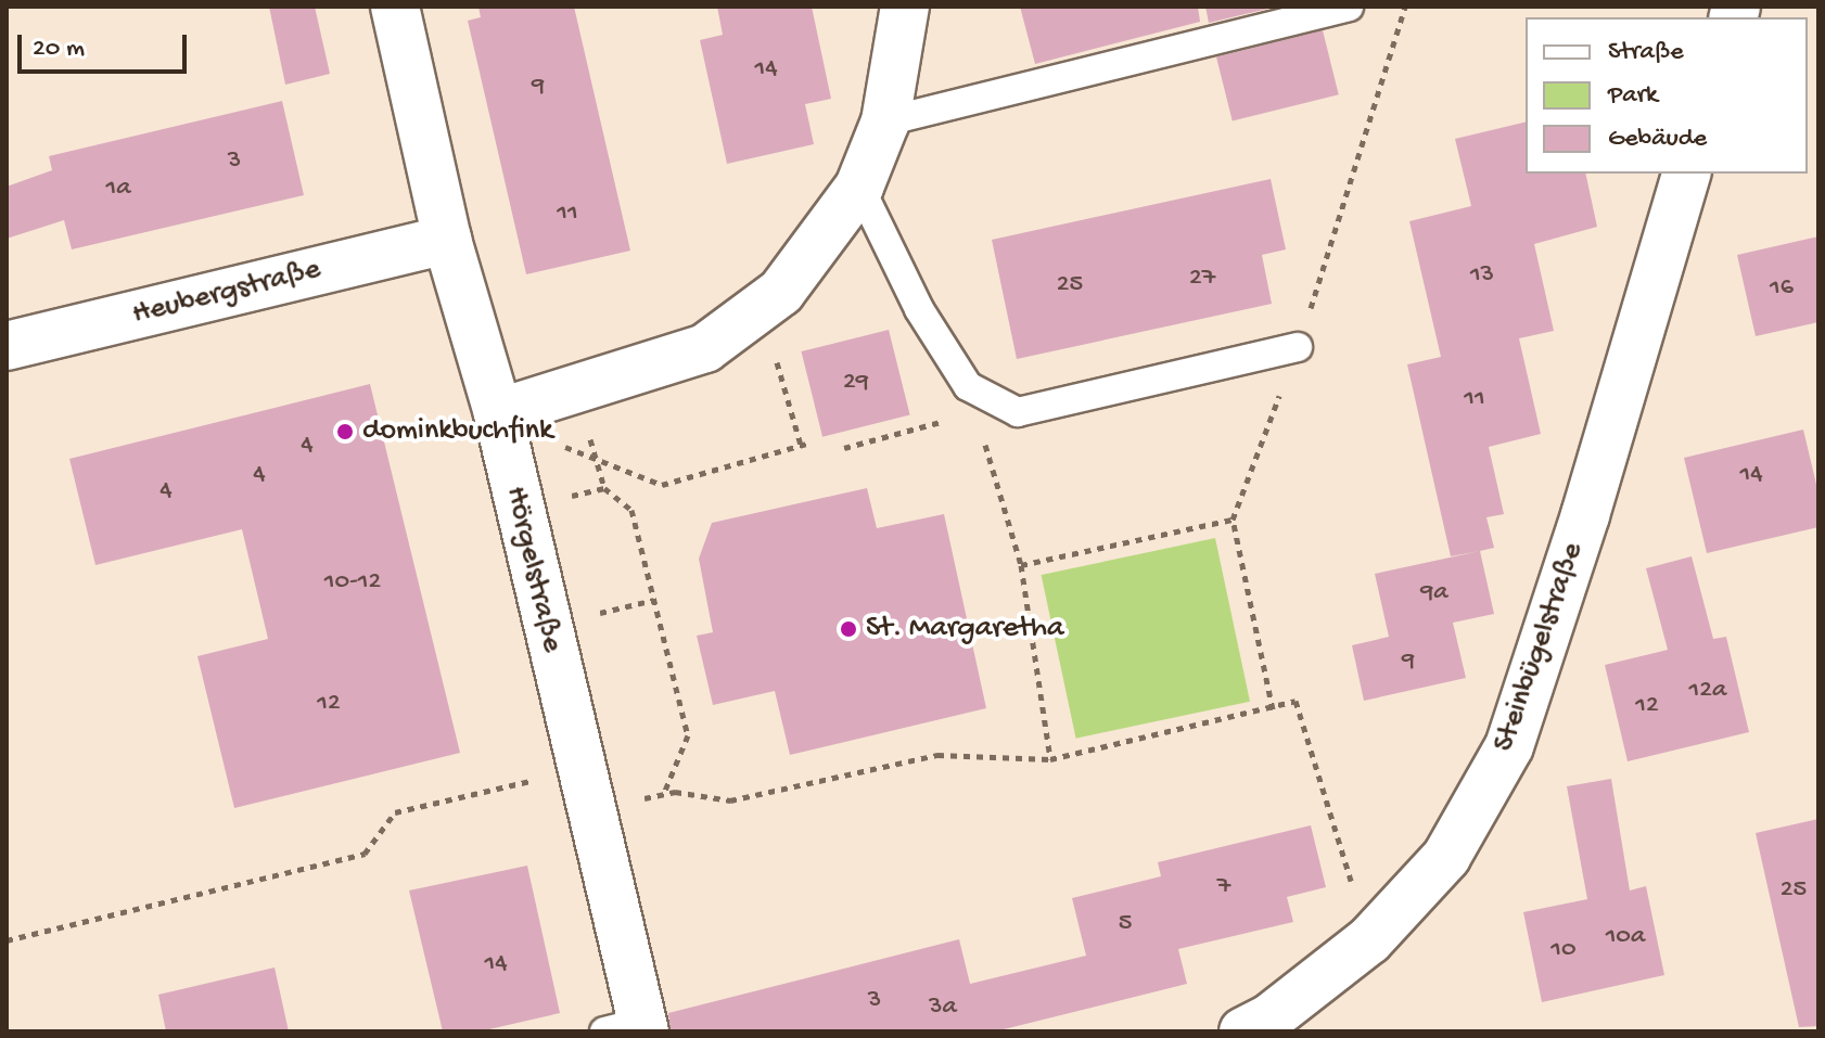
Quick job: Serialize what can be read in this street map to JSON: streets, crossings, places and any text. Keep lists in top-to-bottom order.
{
  "streets": {
    "street": ["Heubergstraße", "Hörgelstraße", "Steinbügelstraße"]
  },
  "crossings": [
    ["Heubergstraße", "Hörgelstraße"]
  ],
  "places": ["dominkbuchfink", "St. Margaretha"],
  "house_numbers": [
    "14",
    "9",
    "3",
    "1a",
    "11",
    "13",
    "27",
    "25",
    "16",
    "29",
    "11",
    "4",
    "4",
    "14",
    "4",
    "10-12",
    "9a",
    "9",
    "12a",
    "12",
    "12",
    "7",
    "25",
    "5",
    "10a",
    "10",
    "14",
    "3",
    "3a"
  ],
  "legend": ["Straße", "Park", "Gebäude"],
  "scale_bar": "20 m"
}
